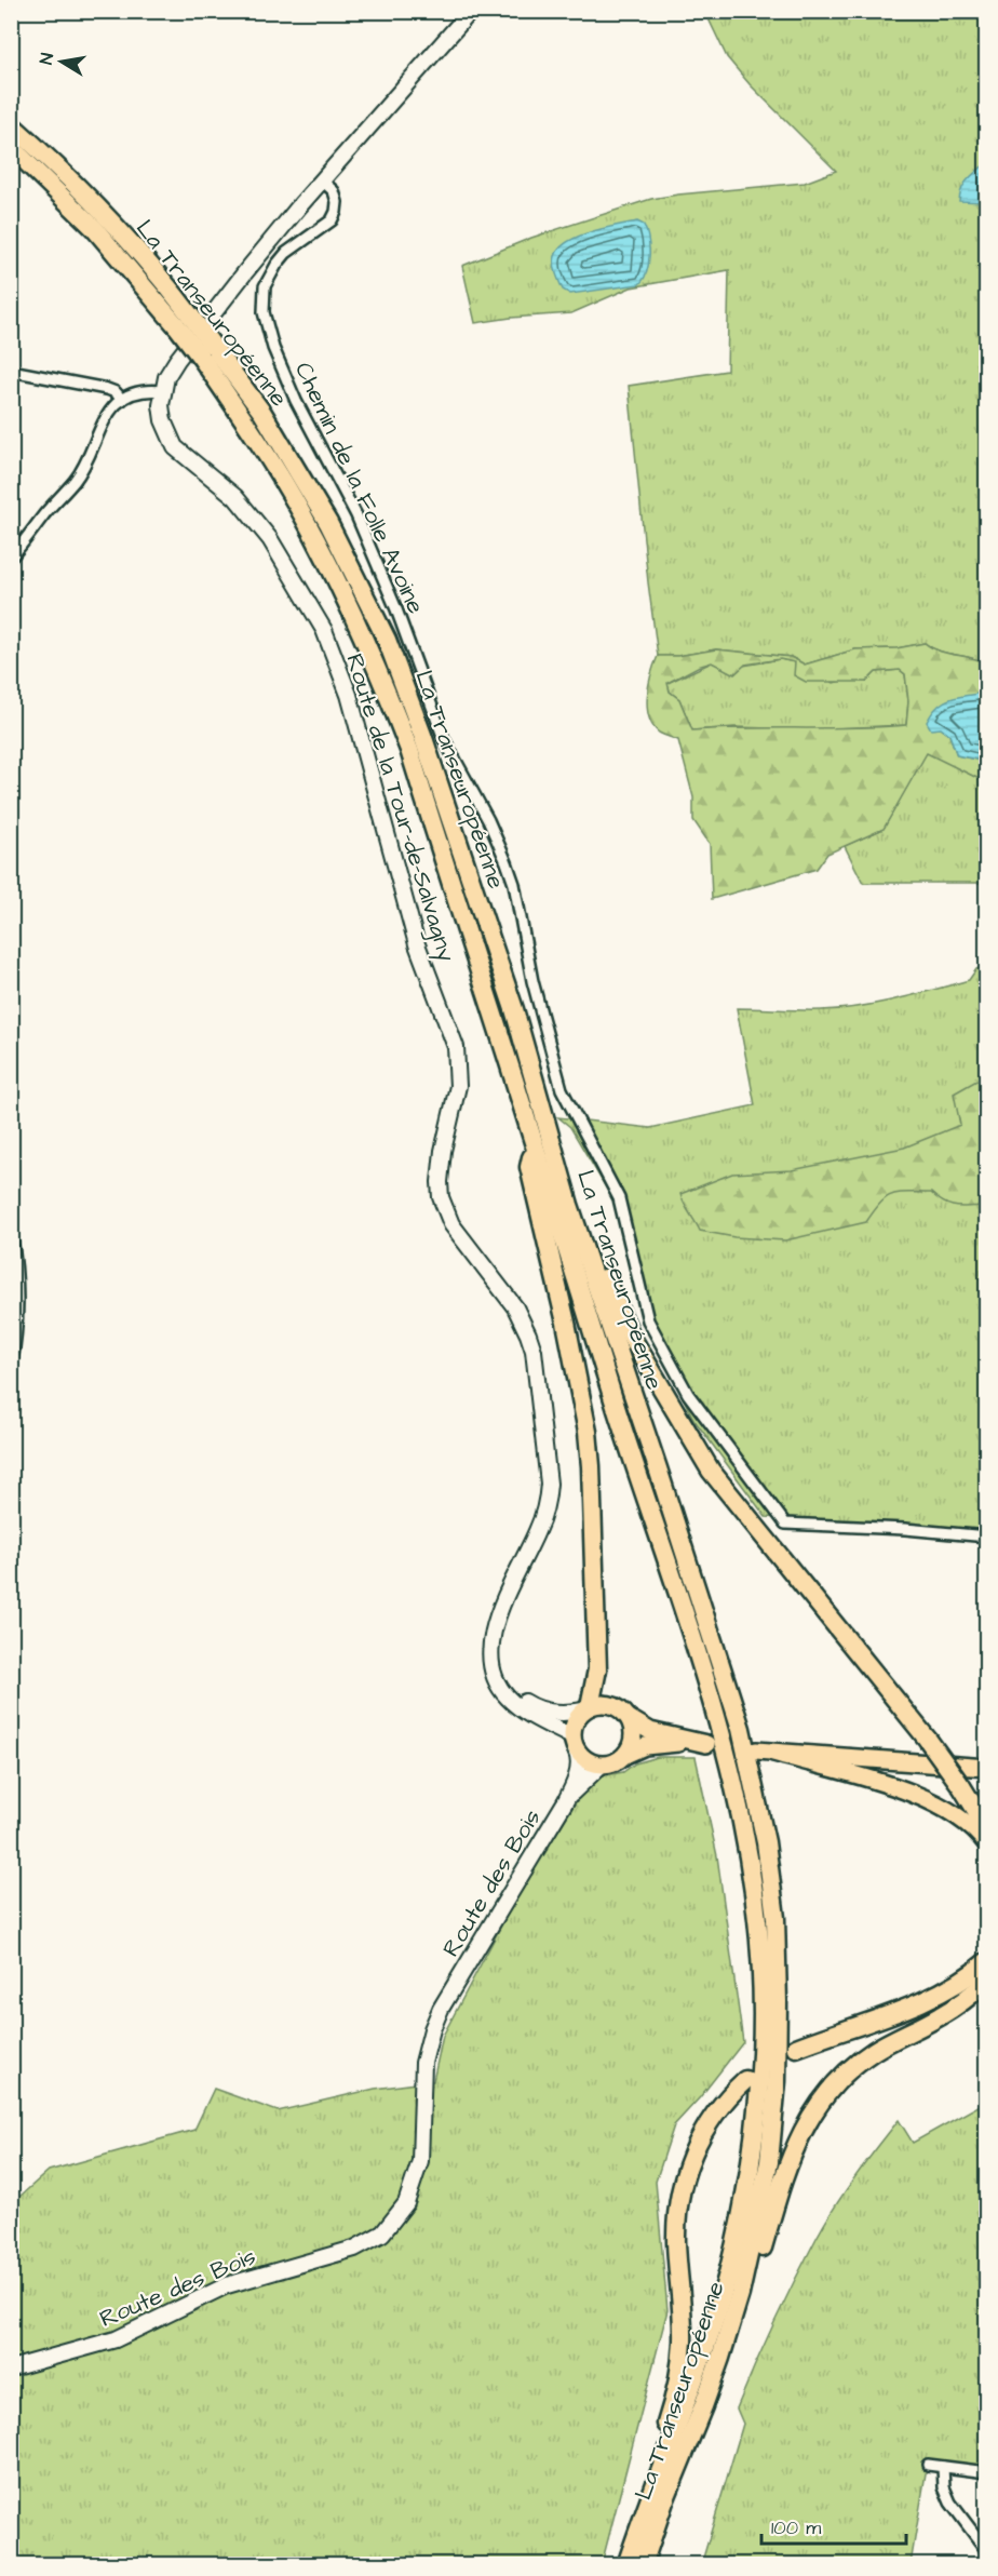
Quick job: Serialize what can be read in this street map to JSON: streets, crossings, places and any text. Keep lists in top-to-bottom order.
{
  "streets": {
    "highway": ["La Transeuropéenne"],
    "street": ["Chemin de la Folle Avoine", "Route de la Tour-de-Salvagny", "Route des Bois"]
  },
  "crossings": [
    ["Chemin de la Folle Avoine", "Route de la Tour-de-Salvagny"],
    ["Route de la Tour-de-Salvagny", "Route des Bois"]
  ],
  "scale_bar": "100 m",
  "north": "left"
}
